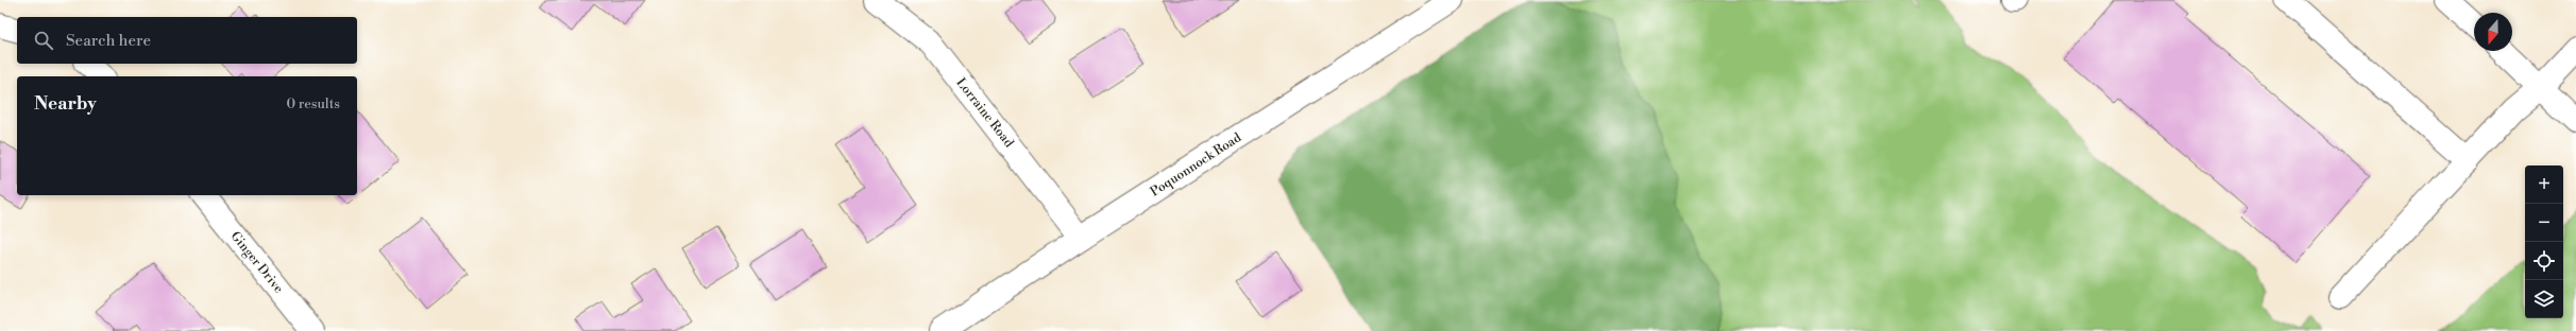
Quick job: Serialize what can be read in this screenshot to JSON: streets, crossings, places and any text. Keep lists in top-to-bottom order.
{
  "streets": {
    "street": ["Lorraine Road", "Poquonnock Road", "Ginger Drive"]
  },
  "crossings": [
    ["Lorraine Road", "Poquonnock Road"]
  ],
  "north": "bottom",
  "page": {
    "search": "Search here",
    "heading": ["Nearby", "0 results"],
    "map_buttons": ["+", "−"]
  }
}
